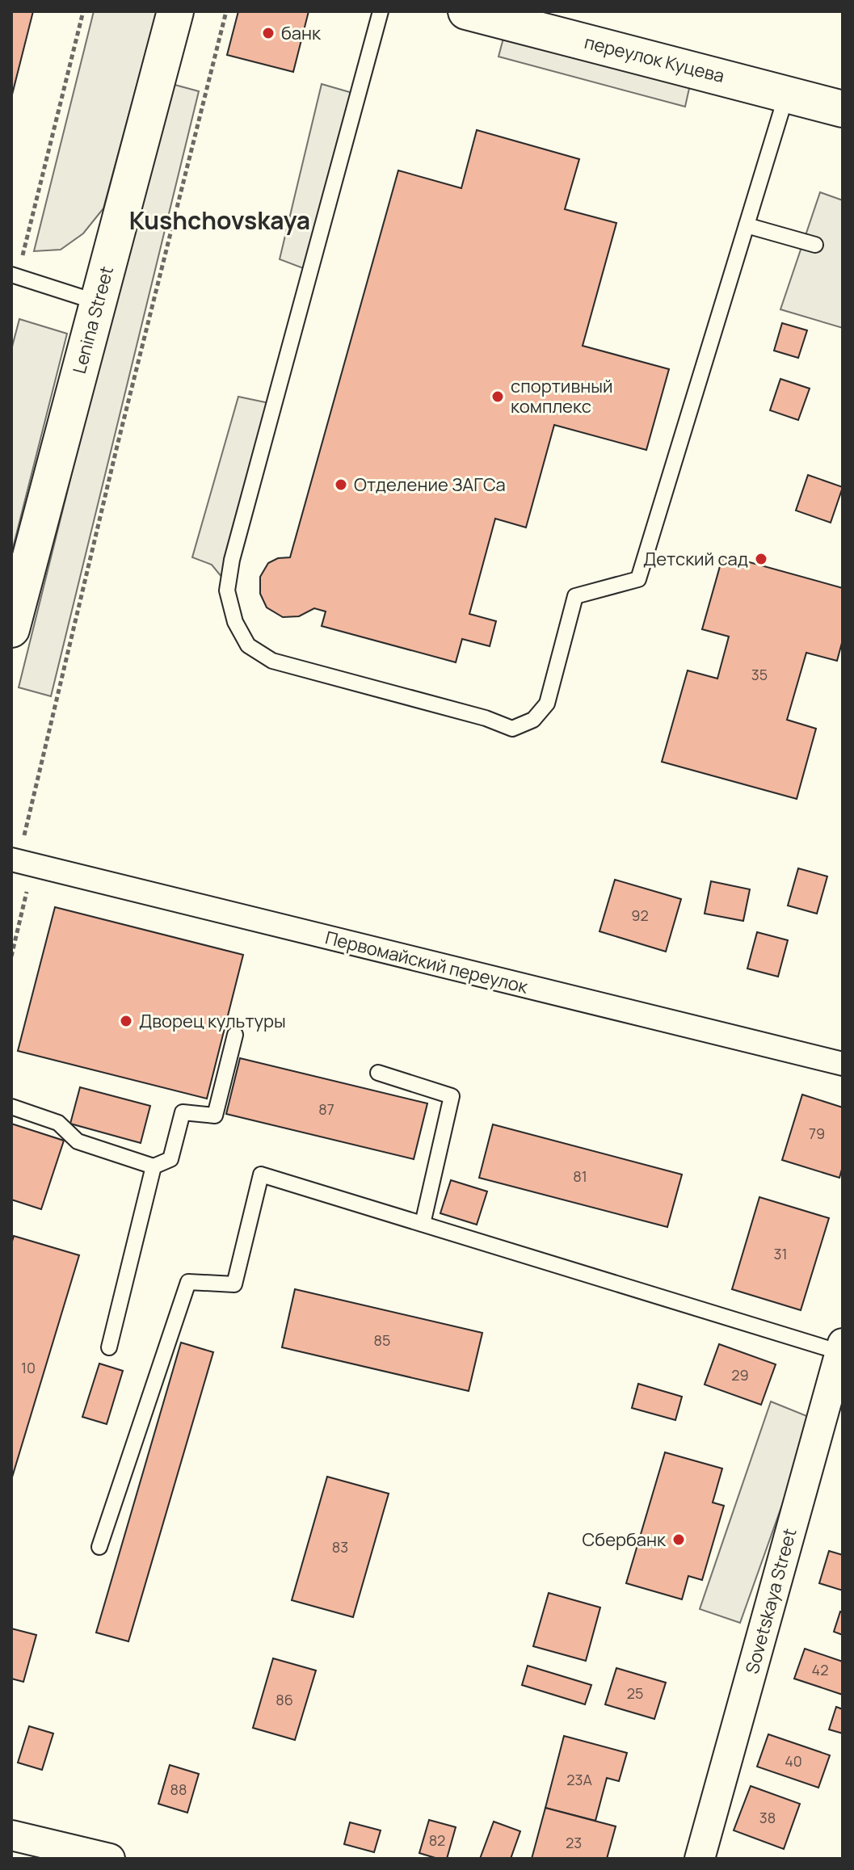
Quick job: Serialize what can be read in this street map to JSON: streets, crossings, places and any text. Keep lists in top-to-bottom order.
{
  "streets": {
    "street": [
      "переулок Куцева",
      "Lenina Street",
      "Первомайский переулок",
      "Sovetskaya Street"
    ]
  },
  "districts": ["Kushchovskaya"],
  "places": [
    "банк",
    "спортивный комплекс",
    "Отделение ЗАГСа",
    "Детский сад",
    "Дворец культуры",
    "Сбербанк"
  ],
  "house_numbers": [
    "35",
    "92",
    "87",
    "79",
    "81",
    "31",
    "85",
    "10",
    "29",
    "83",
    "42",
    "25",
    "86",
    "40",
    "23А",
    "88",
    "38",
    "82",
    "23"
  ]
}
